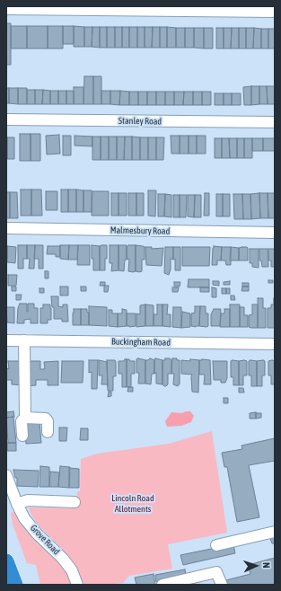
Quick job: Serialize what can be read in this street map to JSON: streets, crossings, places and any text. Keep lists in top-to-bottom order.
{
  "streets": {
    "street": [
      "Stanley Road",
      "Malmesbury Road",
      "Buckingham Road",
      "Grove Road"
    ]
  },
  "parks": ["Lincoln Road Allotments"],
  "north": "right"
}
